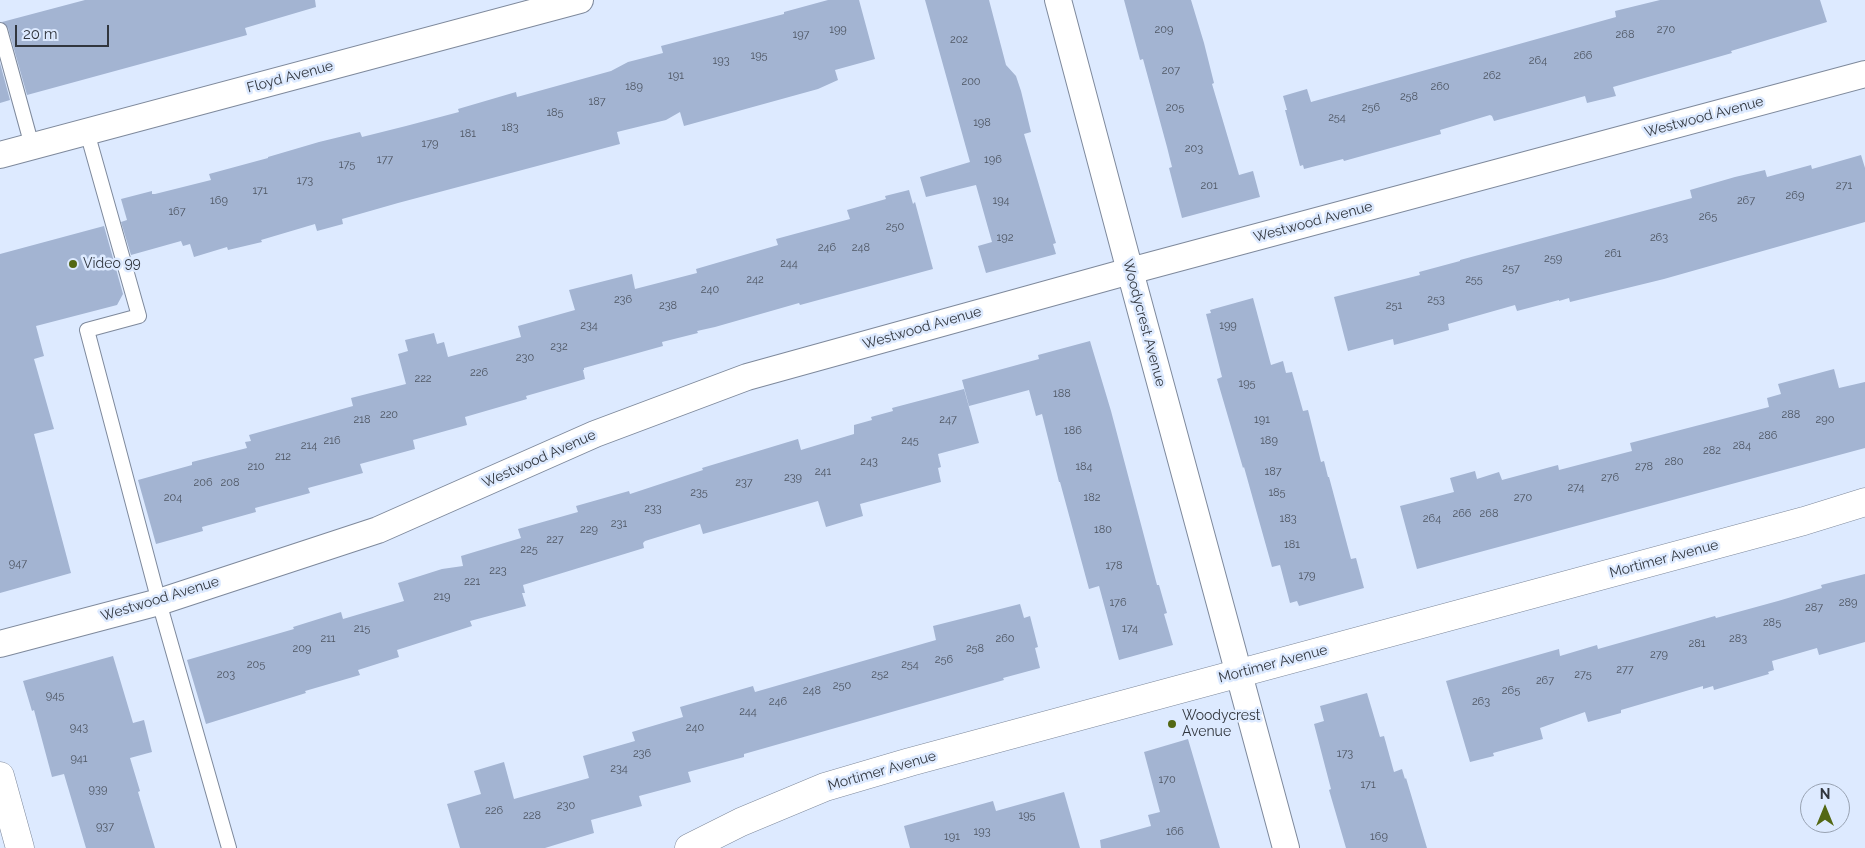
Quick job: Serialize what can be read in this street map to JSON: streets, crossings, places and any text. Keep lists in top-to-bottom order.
{
  "streets": {
    "street": [
      "Floyd Avenue",
      "Westwood Avenue",
      "Woodycrest Avenue",
      "Mortimer Avenue"
    ]
  },
  "crossings": [
    ["Westwood Avenue", "Woodycrest Avenue"],
    ["Woodycrest Avenue", "Mortimer Avenue"]
  ],
  "places": ["Video 99", "Woodycrest Avenue"],
  "house_numbers": [
    "199",
    "209",
    "270",
    "197",
    "268",
    "202",
    "195",
    "266",
    "193",
    "264",
    "207",
    "191",
    "262",
    "200",
    "189",
    "260",
    "258",
    "187",
    "205",
    "256",
    "185",
    "254",
    "198",
    "183",
    "181",
    "179",
    "203",
    "177",
    "196",
    "175",
    "173",
    "201",
    "271",
    "171",
    "269",
    "169",
    "194",
    "267",
    "167",
    "265",
    "250",
    "192",
    "263",
    "246",
    "248",
    "261",
    "259",
    "244",
    "257",
    "242",
    "255",
    "240",
    "236",
    "253",
    "238",
    "251",
    "234",
    "199",
    "232",
    "230",
    "226",
    "222",
    "195",
    "188",
    "220",
    "288",
    "218",
    "247",
    "191",
    "290",
    "186",
    "286",
    "216",
    "245",
    "189",
    "214",
    "284",
    "282",
    "212",
    "243",
    "280",
    "210",
    "184",
    "278",
    "241",
    "187",
    "239",
    "276",
    "206",
    "208",
    "237",
    "274",
    "235",
    "185",
    "204",
    "182",
    "270",
    "233",
    "266",
    "268",
    "183",
    "264",
    "231",
    "229",
    "180",
    "227",
    "181",
    "225",
    "947",
    "178",
    "223",
    "179",
    "221",
    "219",
    "176",
    "289",
    "287",
    "285",
    "215",
    "174",
    "211",
    "260",
    "283",
    "281",
    "209",
    "258",
    "279",
    "256",
    "205",
    "254",
    "277",
    "203",
    "252",
    "275",
    "267",
    "250",
    "248",
    "265",
    "945",
    "246",
    "263",
    "244",
    "943",
    "240",
    "236",
    "173",
    "941",
    "234",
    "170",
    "171",
    "939",
    "230",
    "226",
    "228",
    "195",
    "937",
    "193",
    "166",
    "191",
    "169"
  ],
  "scale_bar": "20 m",
  "north": "top"
}
